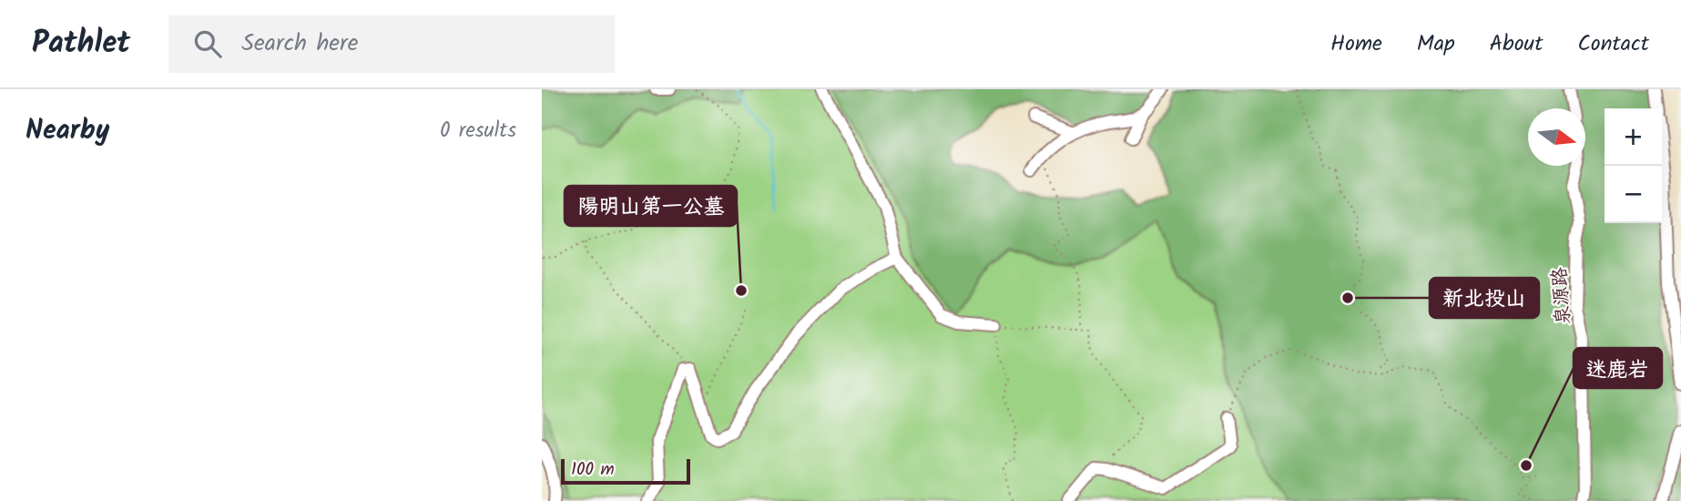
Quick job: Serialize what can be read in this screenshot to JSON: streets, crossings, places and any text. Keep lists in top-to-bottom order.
{
  "streets": {
    "street": ["泉源路"]
  },
  "places": ["陽明山第一公墓", "新北投山", "迷鹿岩"],
  "scale_bar": "100 m",
  "north": "right",
  "page": {
    "header": "Pathlet",
    "search": "Search here",
    "nav": [
      "Home",
      "Map",
      "About",
      "Contact"
    ],
    "heading": ["Nearby", "0 results"],
    "map_buttons": ["+", "−"],
    "scale": "100 m"
  }
}
